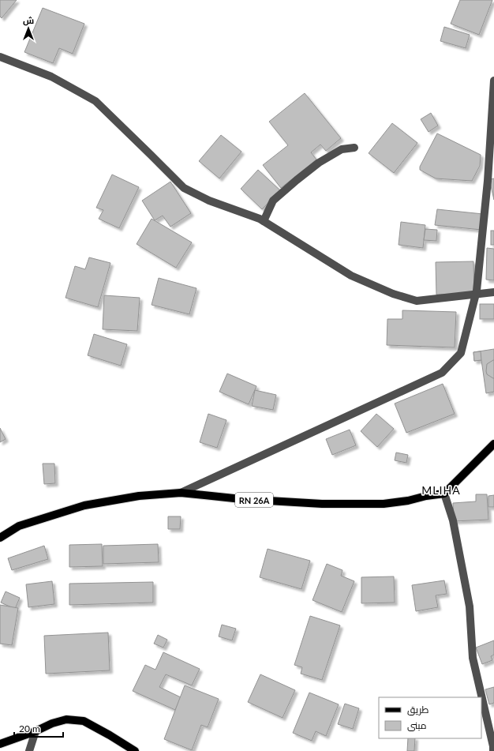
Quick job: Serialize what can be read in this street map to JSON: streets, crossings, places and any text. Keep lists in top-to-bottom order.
{
  "streets": {
    "main road": ["RN 26A"]
  },
  "districts": ["MLIHA"],
  "legend": ["طريق", "مبنى"],
  "scale_bar": "20 m",
  "north": "top"
}
